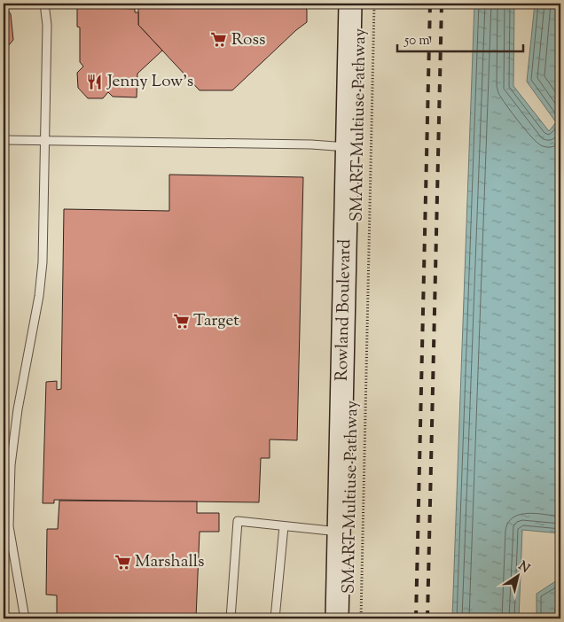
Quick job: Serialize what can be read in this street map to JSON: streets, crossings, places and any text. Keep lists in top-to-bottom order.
{
  "streets": {
    "street": ["Rowland Boulevard"],
    "path": ["SMART Multiuse Pathway"]
  },
  "places": {
    "supermarket": ["Ross", "Target", "Marshalls"],
    "restaurant": ["Jenny Low's"]
  },
  "scale_bar": "50 m",
  "north": "top right"
}
